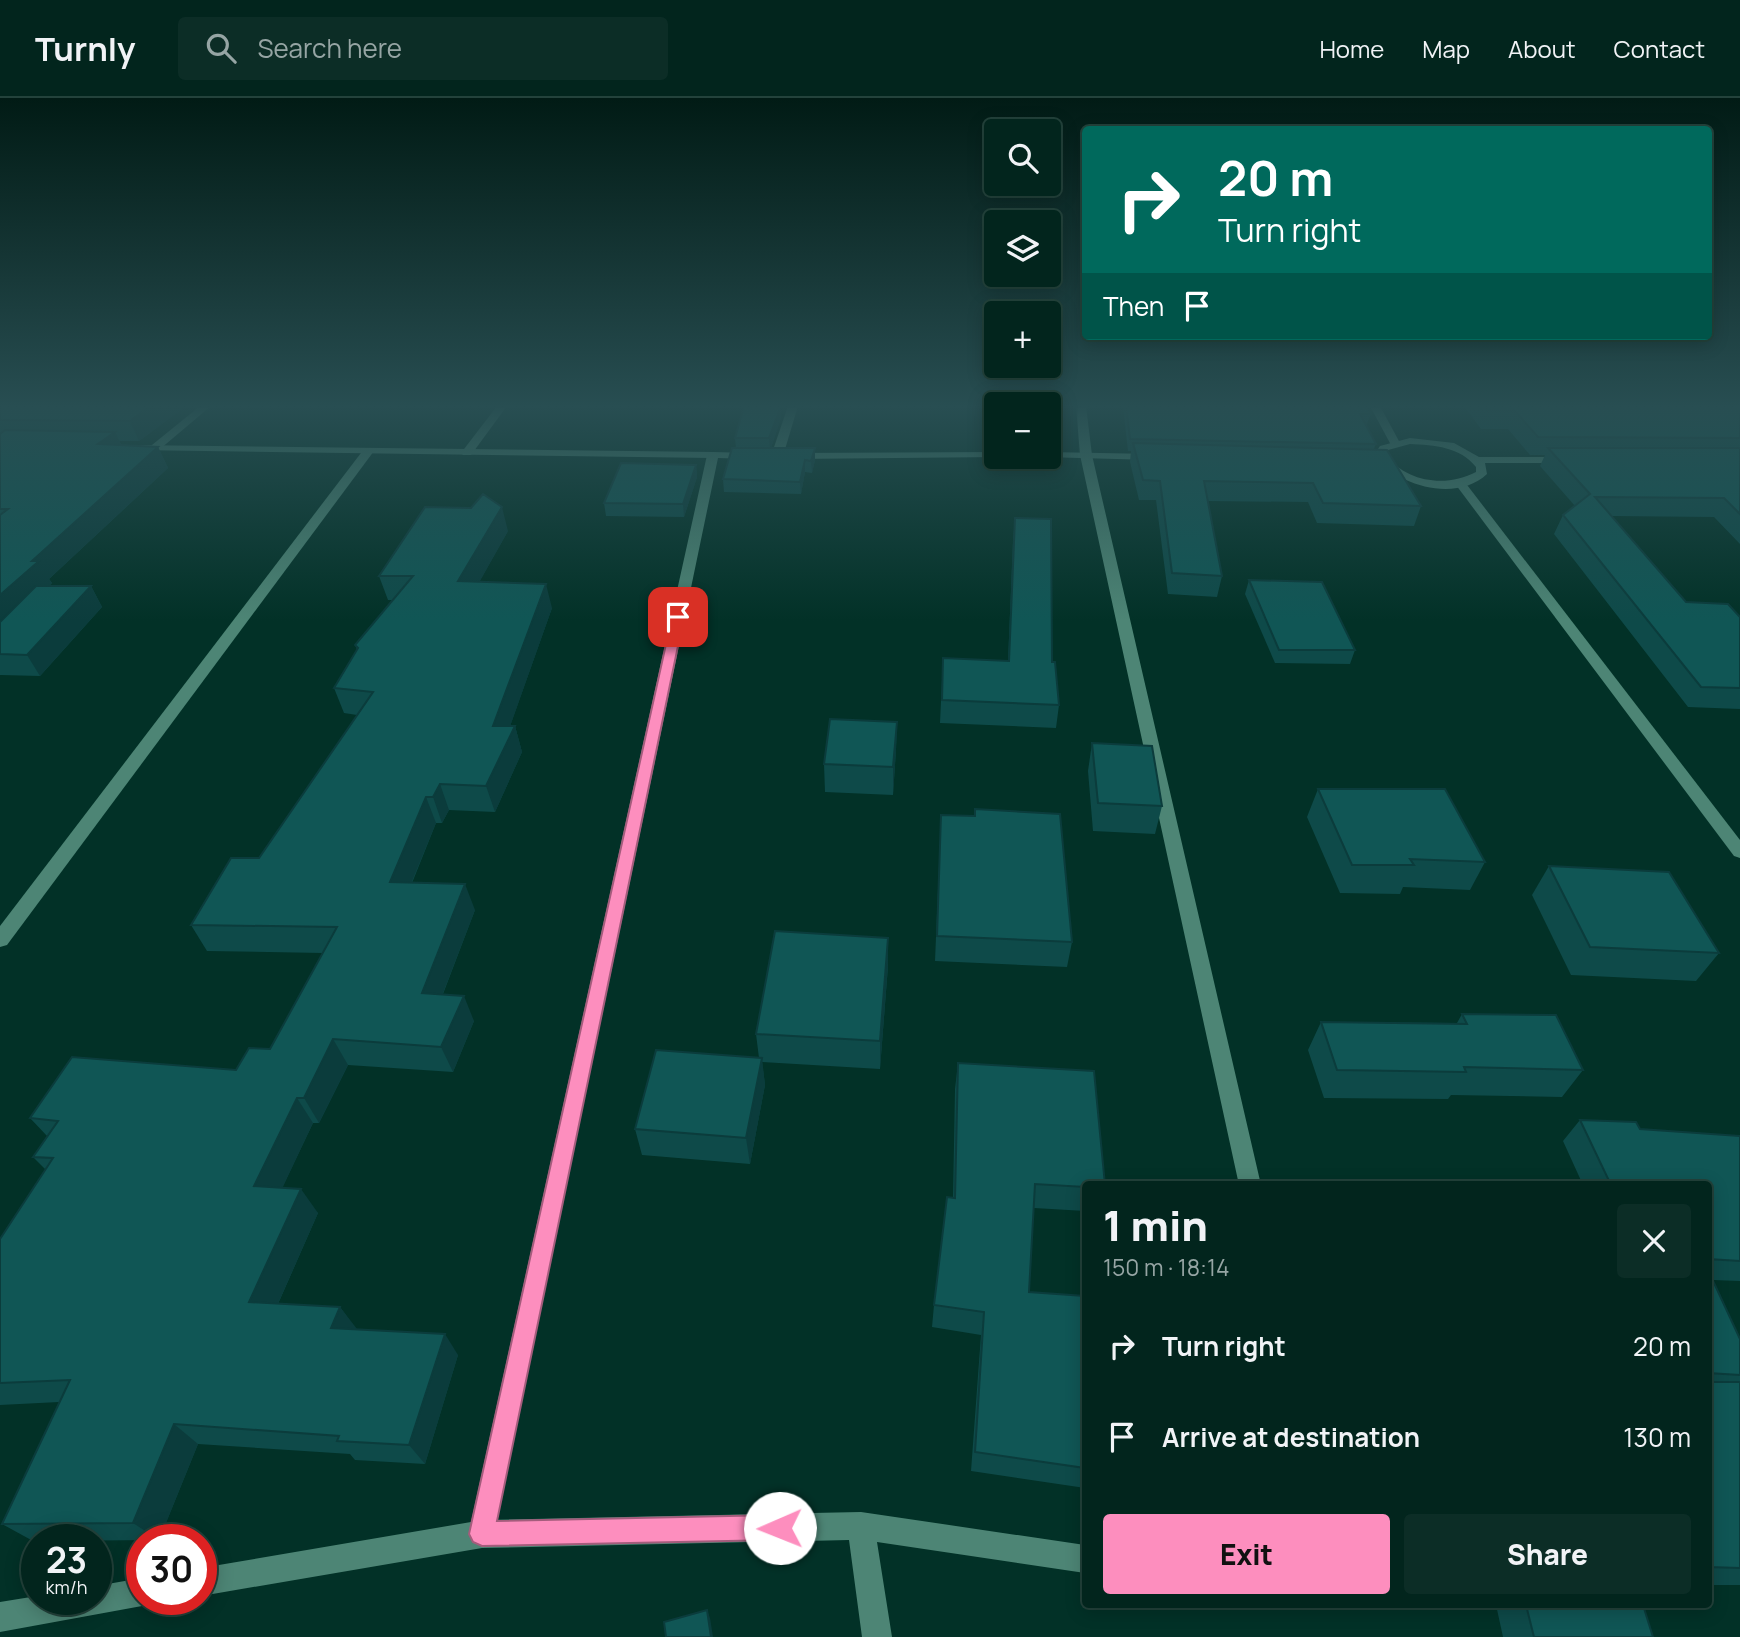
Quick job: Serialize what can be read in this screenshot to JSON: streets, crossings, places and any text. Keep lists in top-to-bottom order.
{
  "page": {
    "header": "Turnly",
    "search": "Search here",
    "nav": [
      "Home",
      "Map",
      "About",
      "Contact"
    ],
    "map_buttons": ["+", "−"],
    "turn": ["20 m", "Turn right"],
    "then": "Then",
    "heading": ["1 min", "150 m · 18:14"],
    "list": [
      {
        "name": "Turn right",
        "value": "20 m"
      },
      {
        "name": "Arrive at destination",
        "value": "130 m"
      }
    ],
    "buttons": ["Exit", "Share"],
    "speed": "23 km/h",
    "limit": "30"
  }
}
